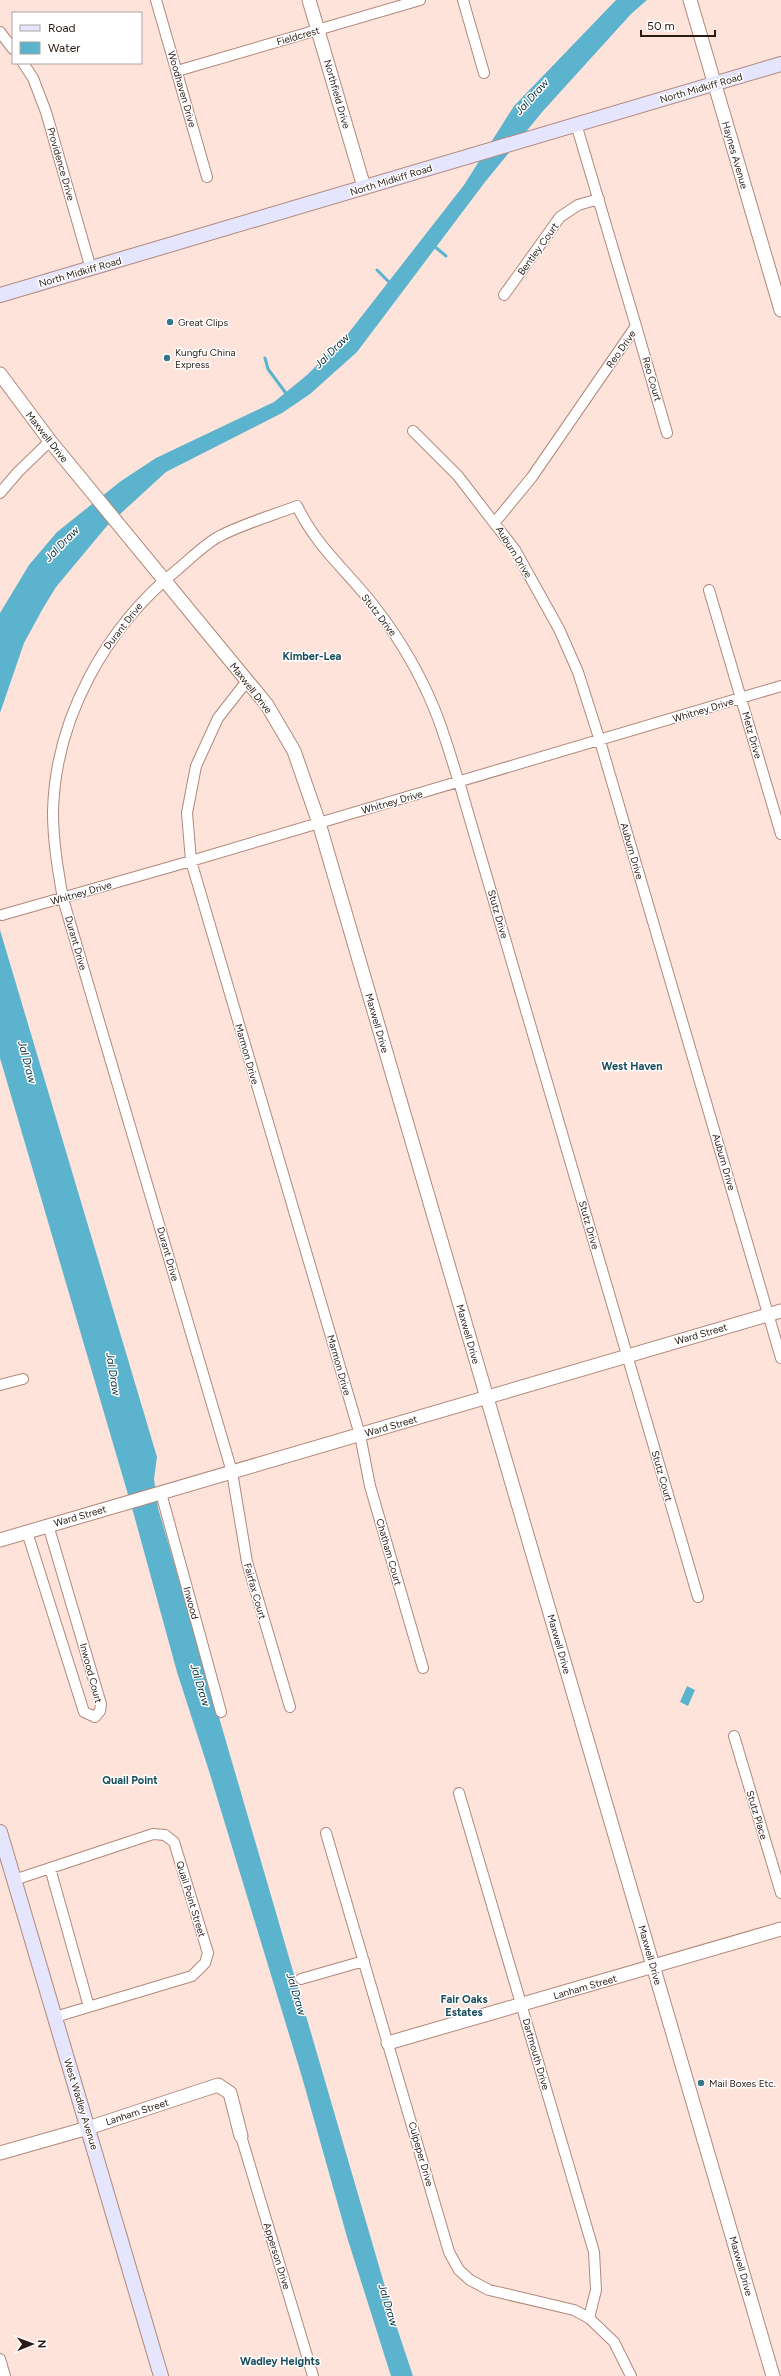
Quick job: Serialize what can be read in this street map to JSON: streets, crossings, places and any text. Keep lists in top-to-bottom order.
{
  "streets": {
    "main road": ["North Midkiff Road", "West Wadley Avenue"],
    "street": [
      "Fieldcrest",
      "Woodhaven Drive",
      "Northfield Drive",
      "Haynes Avenue",
      "Providence Drive",
      "Bentley Court",
      "Reo Drive",
      "Reo Court",
      "Maxwell Drive",
      "Auburn Drive",
      "Stutz Drive",
      "Durant Drive",
      "Whitney Drive",
      "Metz Drive",
      "Marmon Drive",
      "Ward Street",
      "Stutz Court",
      "Chatham Court",
      "Fairfax Court",
      "Inwood",
      "Inwood Court",
      "Stutz Place",
      "Quail Point Street",
      "Lanham Street",
      "Dartmouth Drive",
      "Culpeper Drive",
      "Apperson Drive"
    ]
  },
  "crossings": [
    ["Fieldcrest", "Woodhaven Drive"],
    ["Fieldcrest", "Northfield Drive"],
    ["North Midkiff Road", "Northfield Drive"],
    ["North Midkiff Road", "Haynes Avenue"],
    ["North Midkiff Road", "Providence Drive"],
    ["North Midkiff Road", "Reo Drive"],
    ["Bentley Court", "Reo Drive"],
    ["Reo Drive", "Reo Court"],
    ["Reo Drive", "Auburn Drive"],
    ["Maxwell Drive", "Durant Drive"],
    ["Maxwell Drive", "Whitney Drive"],
    ["Maxwell Drive", "Marmon Drive"],
    ["Maxwell Drive", "Ward Street"],
    ["Maxwell Drive", "Lanham Street"],
    ["Auburn Drive", "Whitney Drive"],
    ["Auburn Drive", "Ward Street"],
    ["Stutz Drive", "Durant Drive"],
    ["Stutz Drive", "Whitney Drive"],
    ["Stutz Drive", "Ward Street"],
    ["Stutz Drive", "Stutz Court"],
    ["Durant Drive", "Whitney Drive"],
    ["Durant Drive", "Ward Street"],
    ["Durant Drive", "Fairfax Court"],
    ["Whitney Drive", "Metz Drive"],
    ["Whitney Drive", "Marmon Drive"],
    ["Marmon Drive", "Ward Street"],
    ["Marmon Drive", "Chatham Court"],
    ["Ward Street", "Stutz Court"],
    ["Ward Street", "Chatham Court"],
    ["Ward Street", "Fairfax Court"],
    ["Ward Street", "Inwood"],
    ["Ward Street", "Inwood Court"],
    ["Quail Point Street", "West Wadley Avenue"],
    ["Lanham Street", "Dartmouth Drive"],
    ["Lanham Street", "West Wadley Avenue"],
    ["Lanham Street", "Culpeper Drive"],
    ["Lanham Street", "Apperson Drive"],
    ["Dartmouth Drive", "Culpeper Drive"]
  ],
  "districts": [
    "Kimber-Lea",
    "West Haven",
    "Quail Point",
    "Fair Oaks Estates",
    "Wadley Heights"
  ],
  "water": ["Jal Draw"],
  "places": ["Great Clips", "Kungfu China Express", "Mail Boxes Etc."],
  "legend": ["Road", "Water"],
  "scale_bar": "50 m",
  "north": "right"
}
